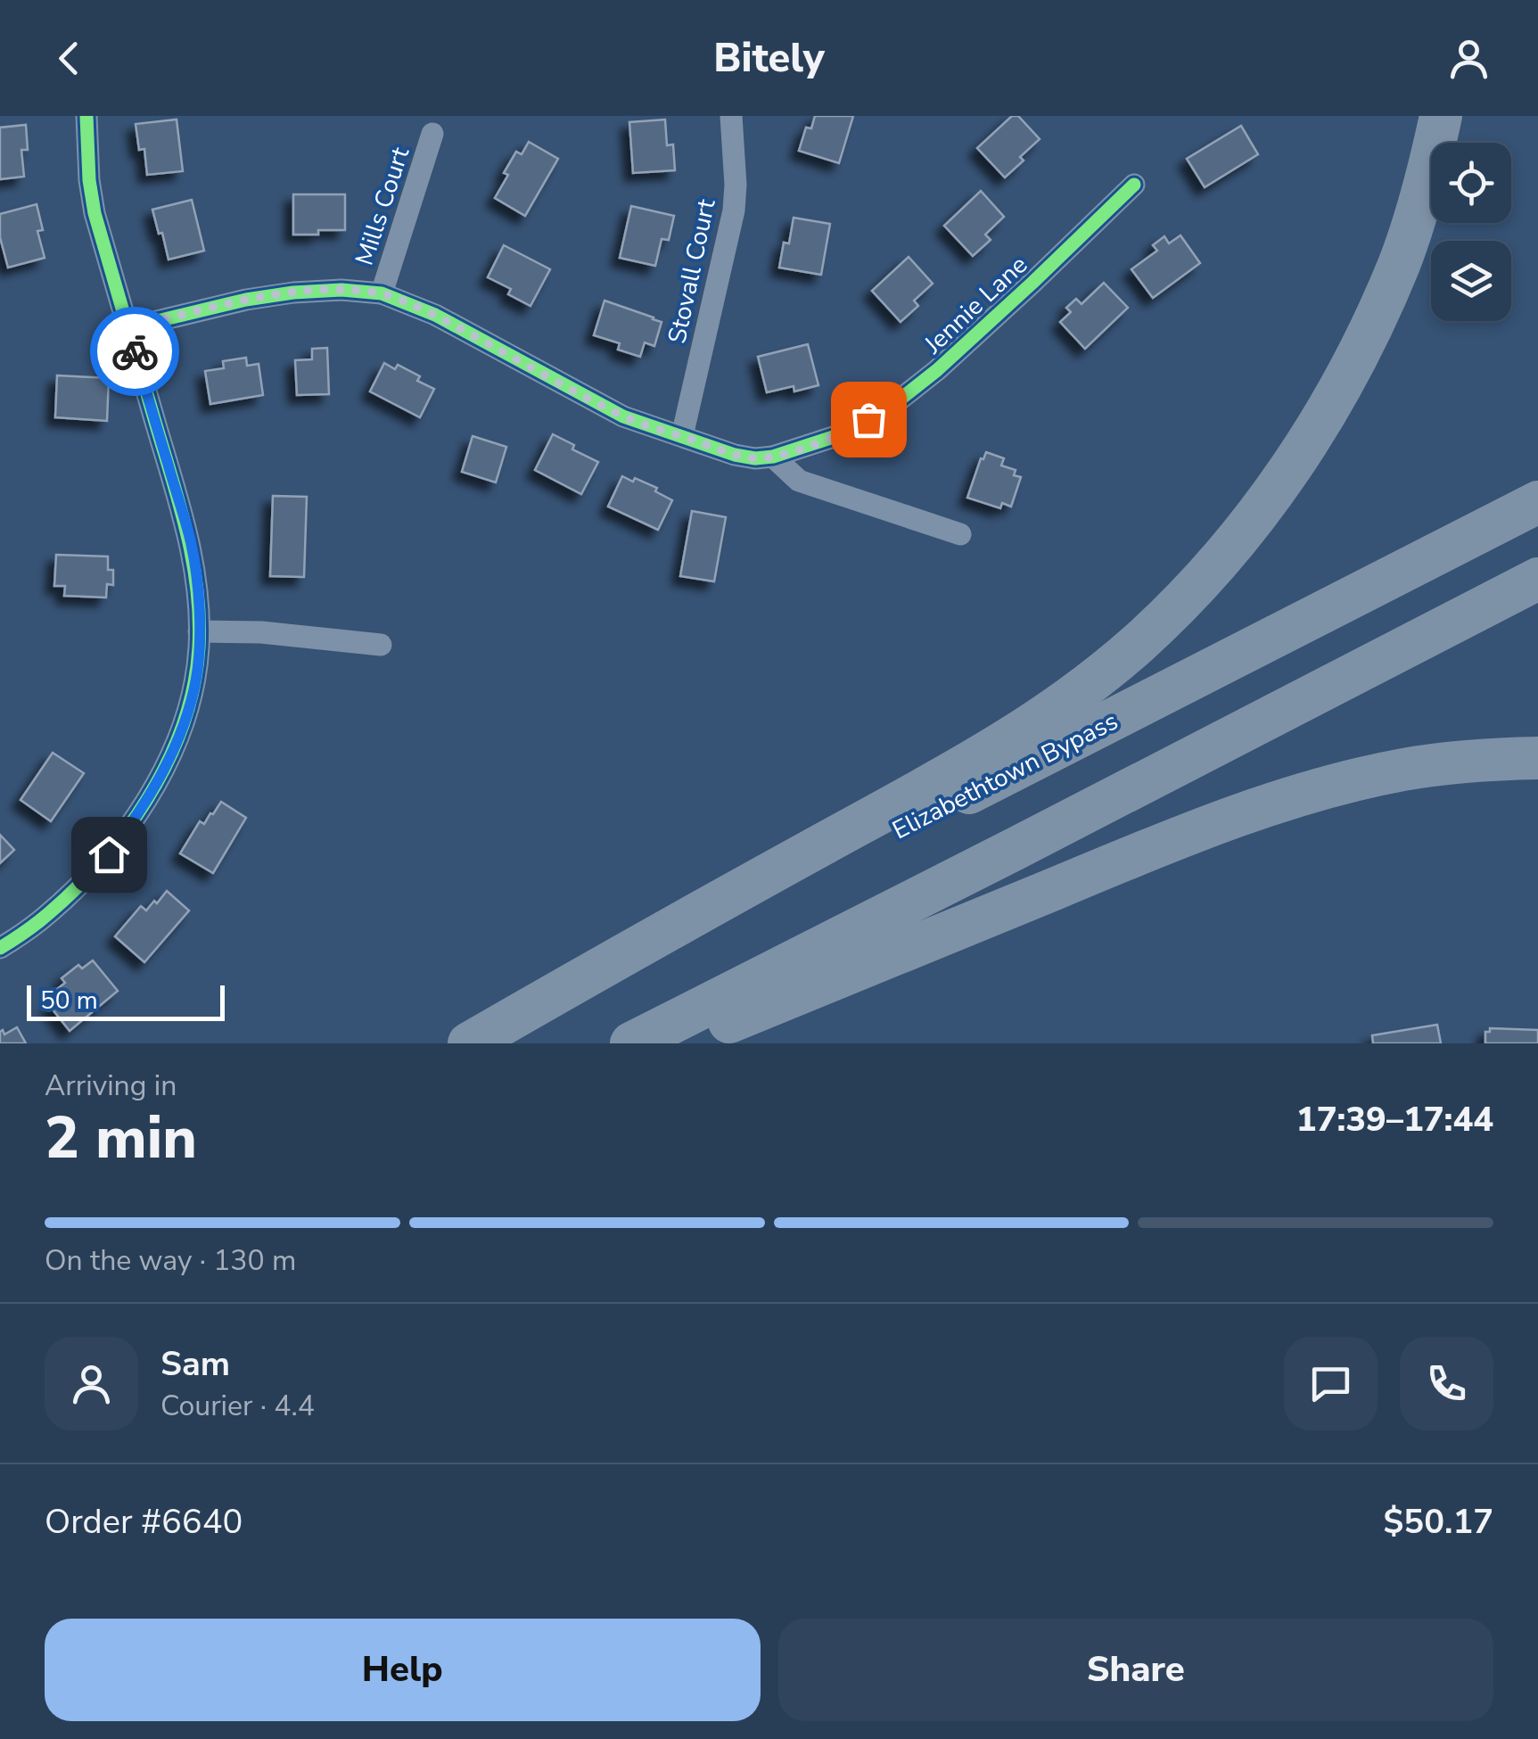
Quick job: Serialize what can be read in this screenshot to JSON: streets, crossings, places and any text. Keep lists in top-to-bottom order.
{
  "streets": {
    "highway": ["Elizabethtown Bypass"],
    "street": ["Mills Court", "Stovall Court", "Jennie Lane"]
  },
  "crossings": [
    ["Mills Court", "Jennie Lane"],
    ["Stovall Court", "Jennie Lane"]
  ],
  "scale_bar": "50 m",
  "page": {
    "header": "Bitely",
    "scale": "50 m",
    "heading": ["2 min", "Arriving in", "17:39–17:44"],
    "panel": [
      "Sam",
      "Courier · 4.4",
      "Order #6640",
      "$50.17"
    ],
    "bar": "On the way · 130 m",
    "buttons": ["Help", "Share"]
  }
}
